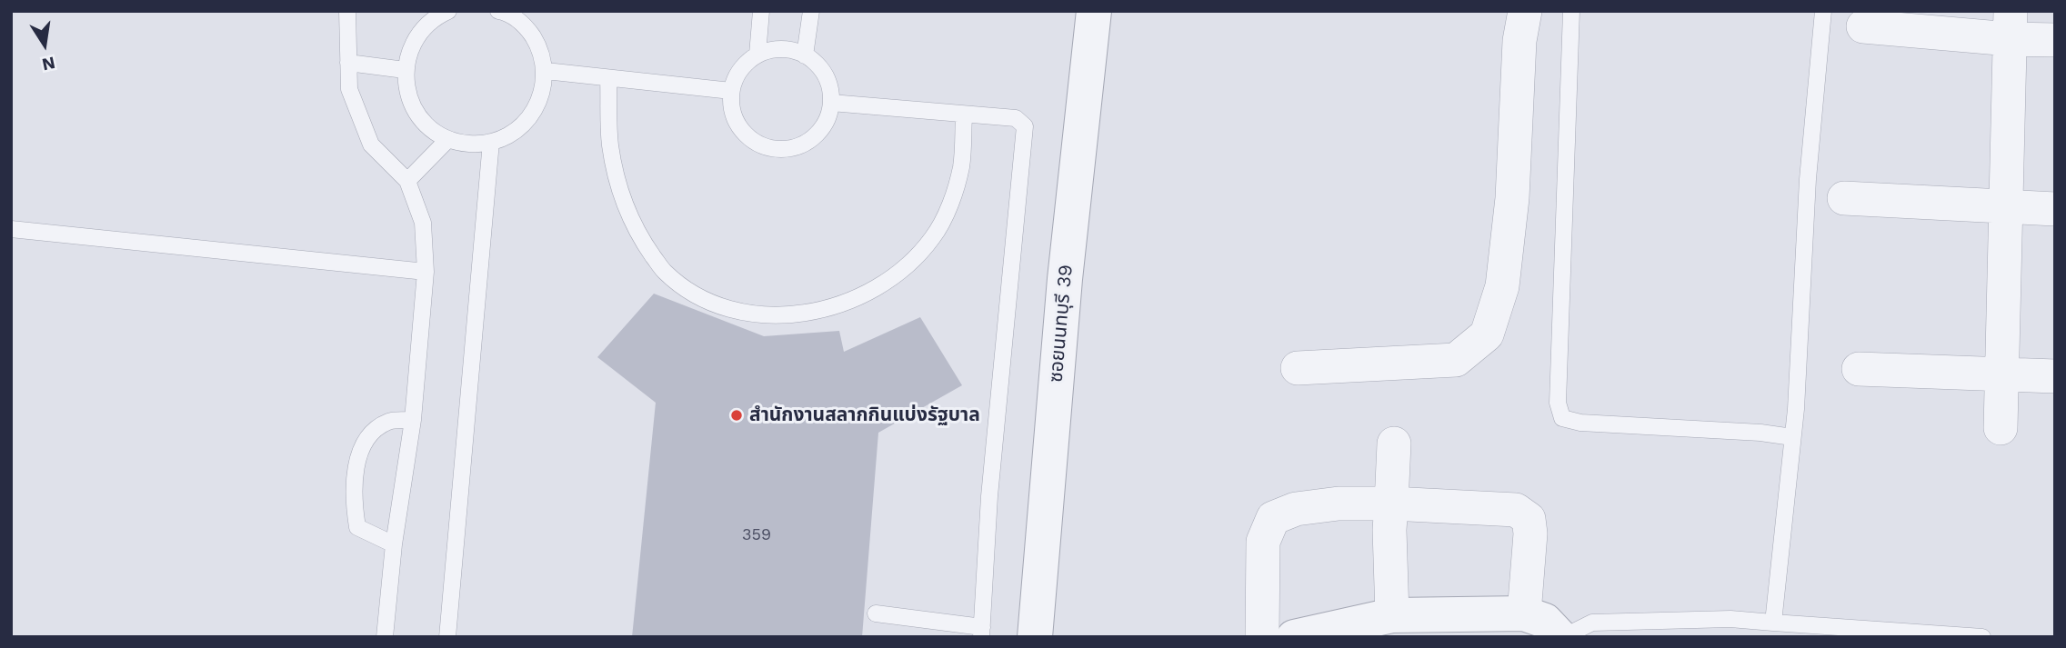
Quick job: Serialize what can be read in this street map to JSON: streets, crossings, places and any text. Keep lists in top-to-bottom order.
{
  "streets": {
    "street": ["ซอยนนทบุรี 39"]
  },
  "places": ["สำนักงานสลากกินแบ่งรัฐบาล"],
  "house_numbers": ["359"],
  "north": "bottom"
}
